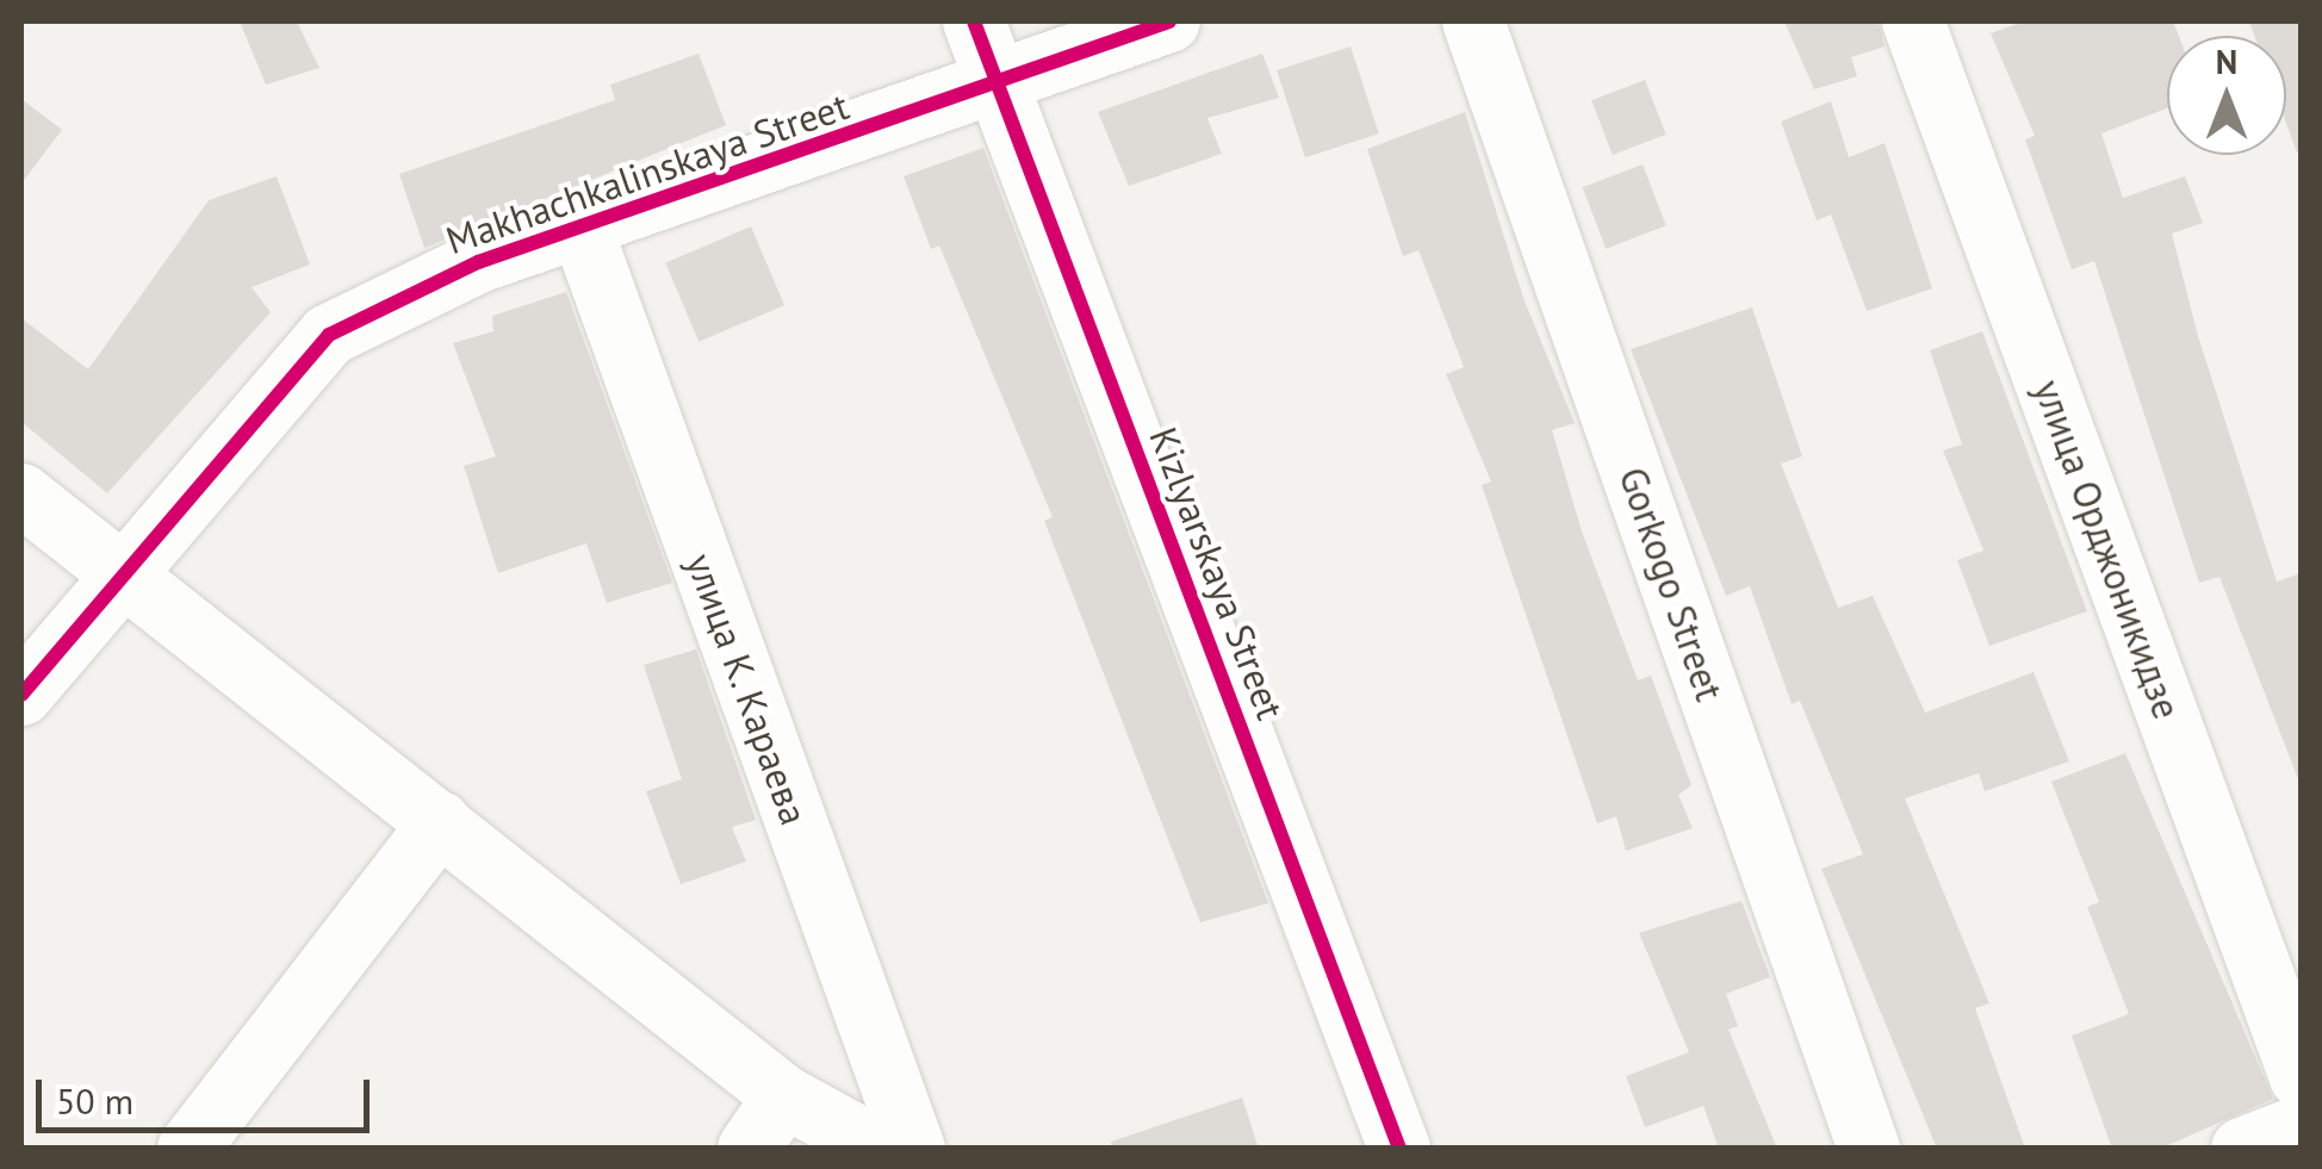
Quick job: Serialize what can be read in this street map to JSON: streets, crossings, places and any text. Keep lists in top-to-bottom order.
{
  "streets": {
    "street": [
      "Makhachkalinskaya Street",
      "улица Орджоникидзе",
      "Kizlyarskaya Street",
      "Gorkogo Street",
      "улица К. Караева"
    ]
  },
  "crossings": [
    ["Makhachkalinskaya Street", "Kizlyarskaya Street"],
    ["Makhachkalinskaya Street", "улица К. Караева"]
  ],
  "scale_bar": "50 m",
  "north": "top"
}
